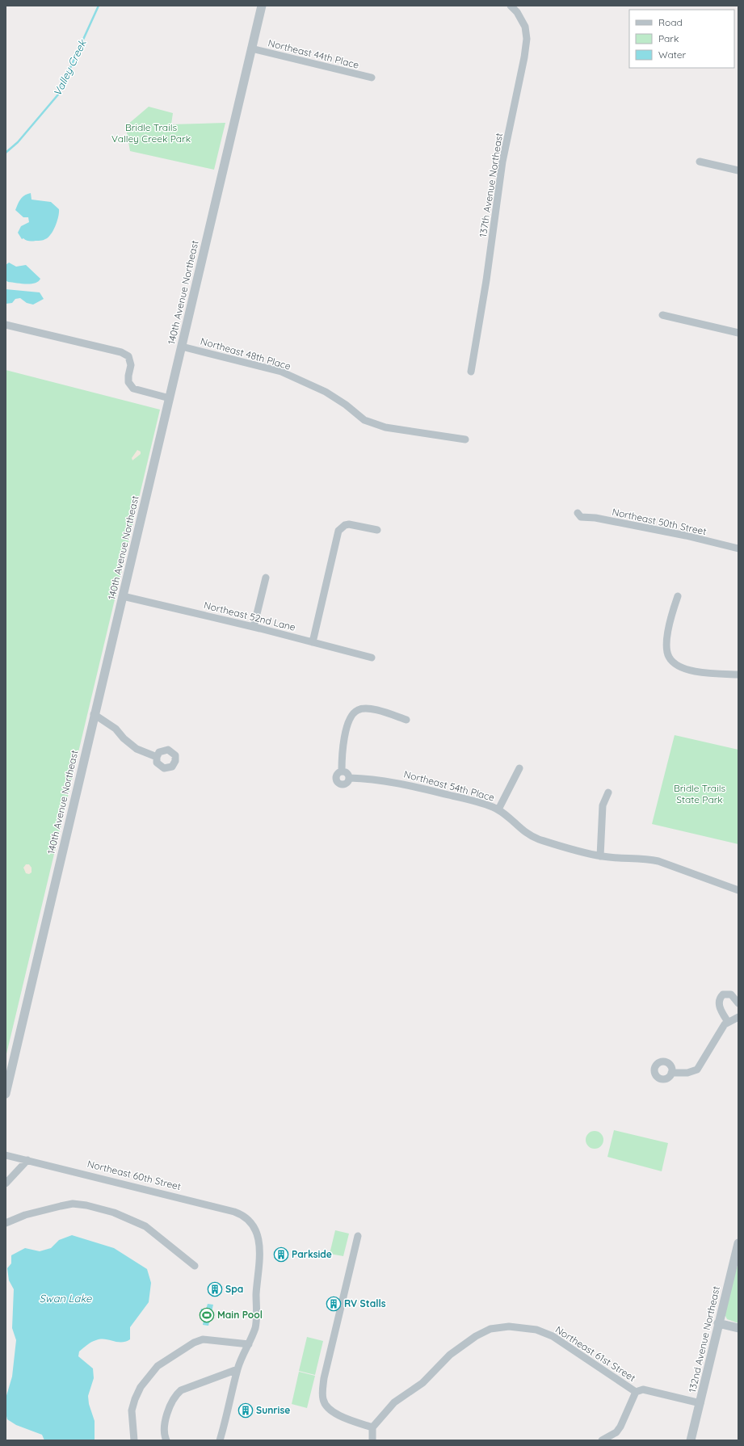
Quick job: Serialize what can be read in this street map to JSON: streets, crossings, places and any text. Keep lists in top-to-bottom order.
{
  "streets": {
    "street": [
      "Northeast 44th Place",
      "137th Avenue Northeast",
      "140th Avenue Northeast",
      "Northeast 48th Place",
      "Northeast 50th Street",
      "Northeast 52nd Lane",
      "Northeast 54th Place",
      "Northeast 60th Street",
      "132nd Avenue Northeast",
      "Northeast 61st Street"
    ]
  },
  "crossings": [
    ["Northeast 44th Place", "140th Avenue Northeast"],
    ["140th Avenue Northeast", "Northeast 48th Place"],
    ["140th Avenue Northeast", "Northeast 52nd Lane"],
    ["132nd Avenue Northeast", "Northeast 61st Street"]
  ],
  "water": ["Valley Creek", "Swan Lake"],
  "parks": ["Bridle Trails Valley Creek Park", "Bridle Trails State Park"],
  "places": {
    "building": [
      "Parkside",
      "Spa",
      "RV Stalls",
      "Sunrise"
    ],
    "sports": ["Main Pool"]
  },
  "legend": ["Road", "Park", "Water"]
}
